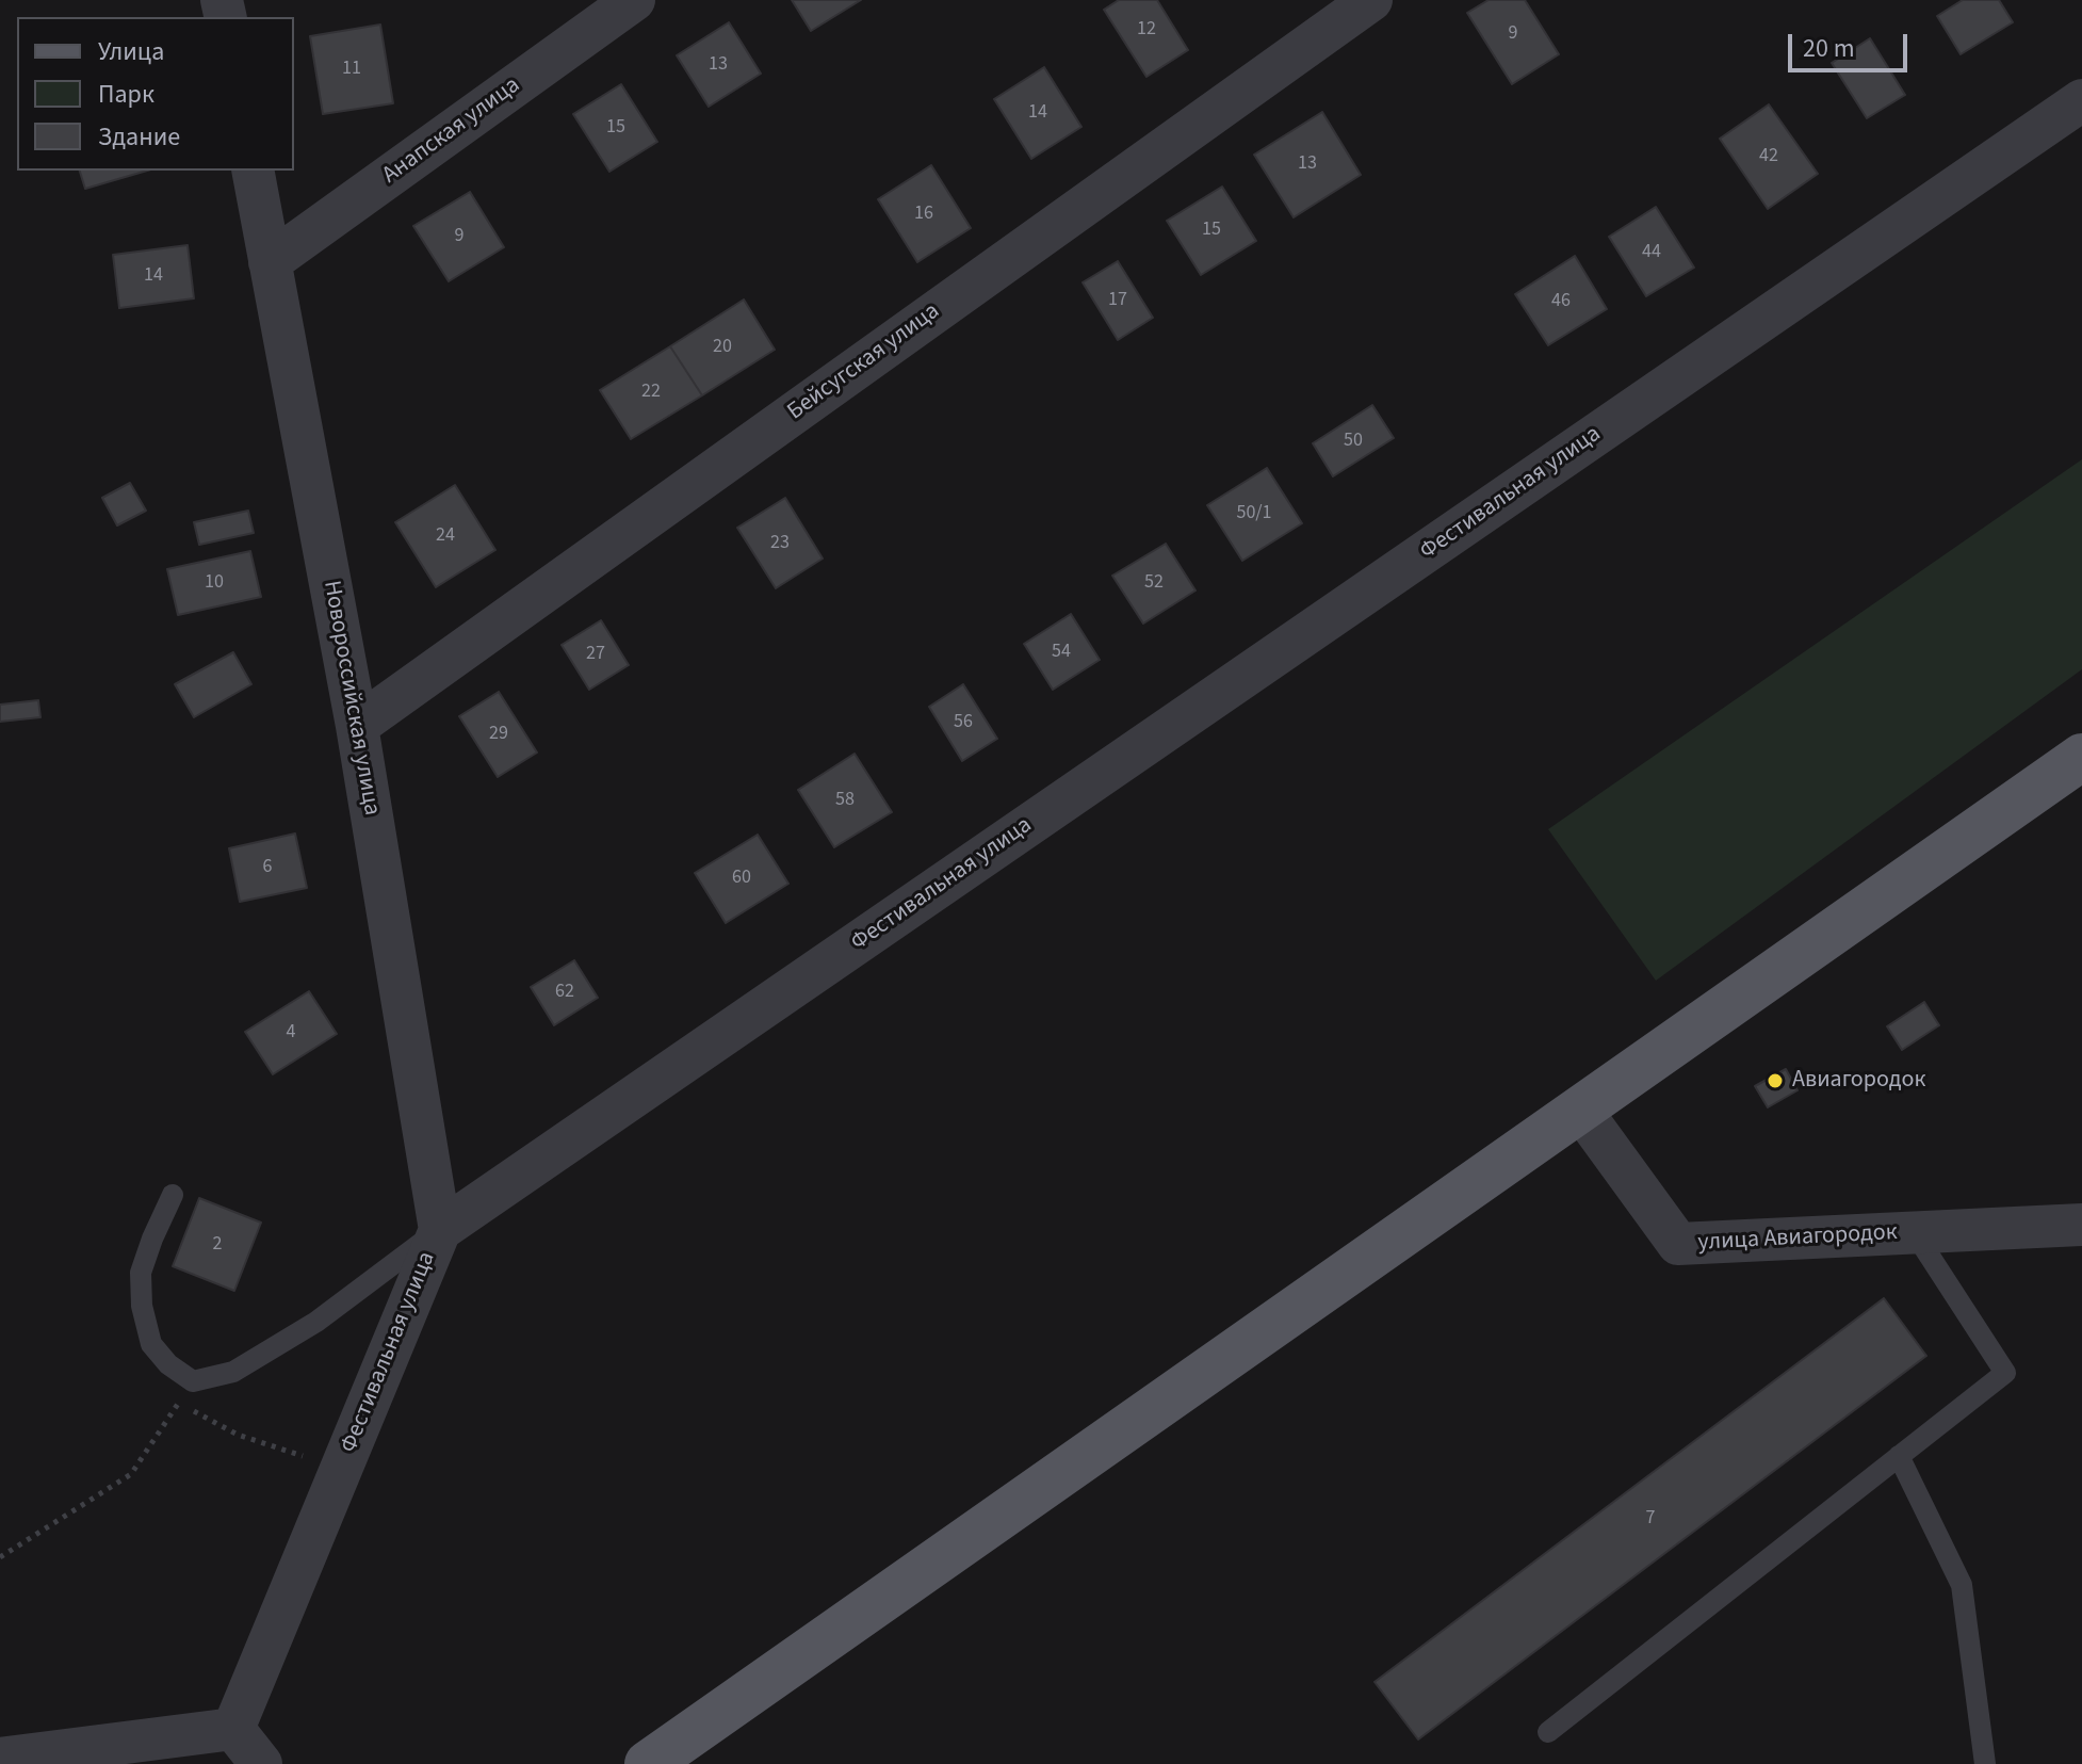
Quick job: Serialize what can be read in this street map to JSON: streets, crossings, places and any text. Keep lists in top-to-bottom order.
{
  "streets": {
    "street": [
      "Анапская улица",
      "Бейсугская улица",
      "Фестивальная улица",
      "Новороссийская улица",
      "улица Авиагородок"
    ]
  },
  "crossings": [
    ["Анапская улица", "Новороссийская улица"],
    ["Бейсугская улица", "Новороссийская улица"],
    ["Фестивальная улица", "Новороссийская улица"]
  ],
  "places": ["Авиагородок"],
  "house_numbers": [
    "12",
    "9",
    "13",
    "11",
    "14",
    "15",
    "42",
    "13",
    "16",
    "15",
    "9",
    "44",
    "14",
    "17",
    "46",
    "20",
    "22",
    "50",
    "50/1",
    "24",
    "23",
    "10",
    "52",
    "54",
    "27",
    "56",
    "29",
    "58",
    "6",
    "60",
    "62",
    "4",
    "2",
    "7"
  ],
  "legend": ["Улица", "Парк", "Здание"],
  "scale_bar": "20 m"
}
